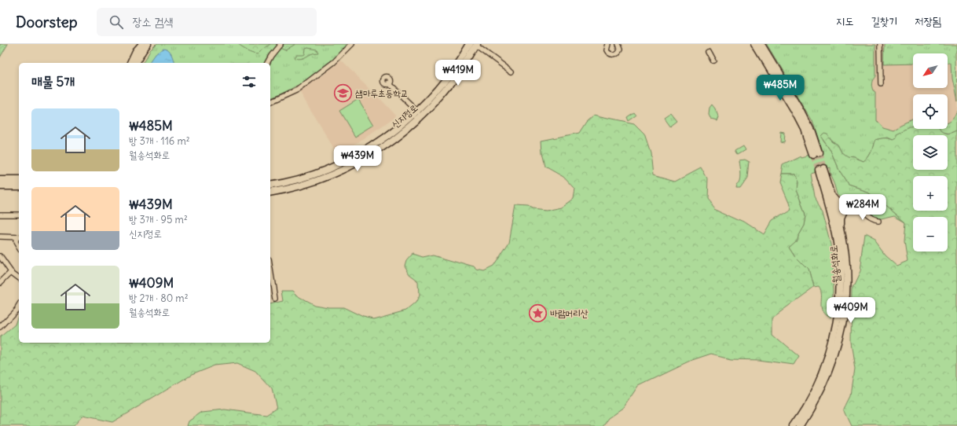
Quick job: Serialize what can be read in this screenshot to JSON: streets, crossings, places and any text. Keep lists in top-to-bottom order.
{
  "streets": {
    "street": ["신지정로", "월송석화로"]
  },
  "places": {
    "school or university": ["샘마루초등학교"],
    "place": ["바람머리산"]
  },
  "north": "bottom left",
  "page": {
    "header": "Doorstep",
    "search": "장소 검색",
    "nav": ["지도", "길찾기", "저장됨"],
    "map_buttons": ["+", "−"],
    "price": [
      "₩419M",
      "₩485M",
      "₩439M",
      "₩284M",
      "₩409M"
    ],
    "heading": "매물 5개",
    "list": [
      {
        "name": "₩485M",
        "note": "방 3개 · 116 m² · 월송석화로"
      },
      {
        "name": "₩439M",
        "note": "방 3개 · 95 m² · 신지정로"
      },
      {
        "name": "₩409M",
        "note": "방 2개 · 80 m² · 월송석화로"
      }
    ]
  }
}
